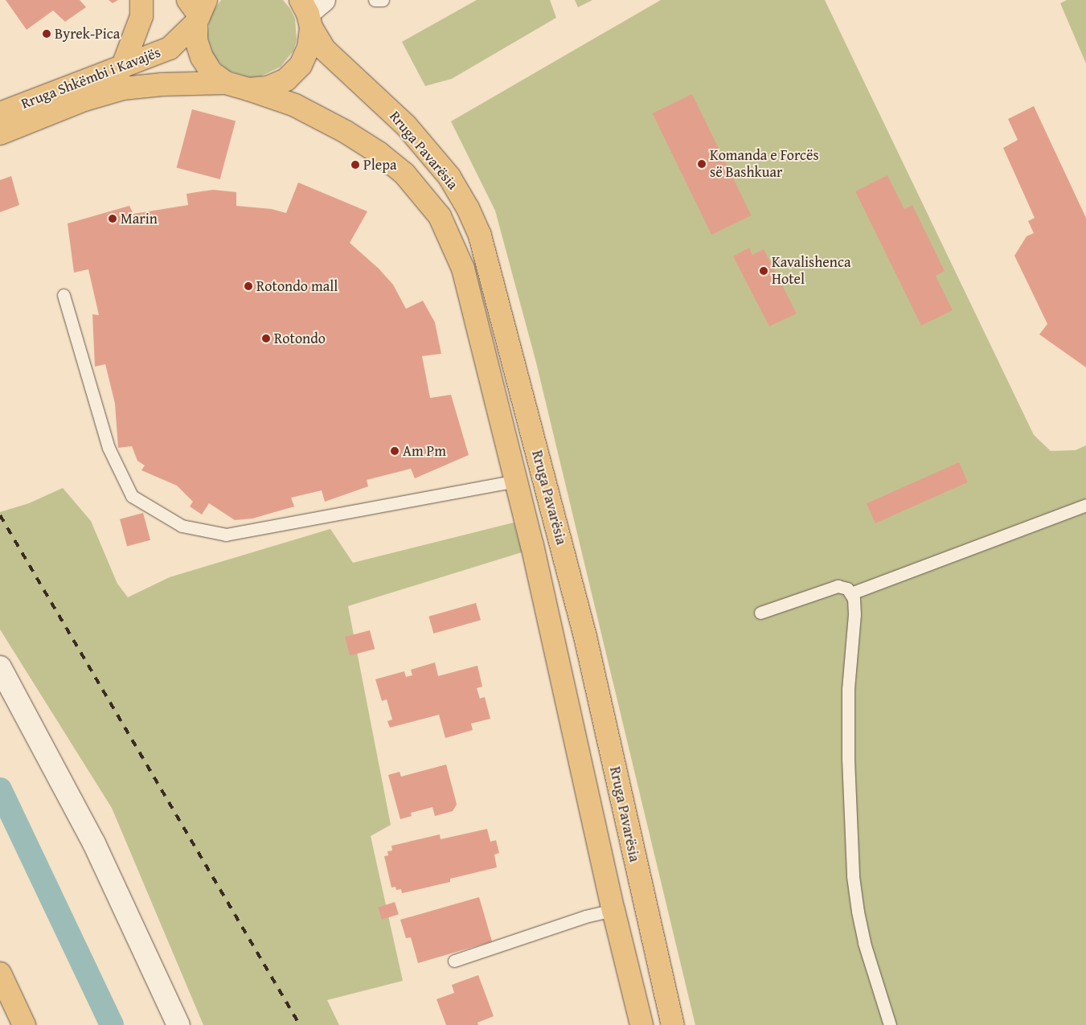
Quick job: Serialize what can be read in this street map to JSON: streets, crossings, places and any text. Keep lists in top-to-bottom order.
{
  "streets": {
    "main road": ["Rruga Shkëmbi i Kavajës", "Rruga Pavarësia"]
  },
  "crossings": [
    ["Rruga Shkëmbi i Kavajës", "Rruga Pavarësia"]
  ],
  "places": [
    "Byrek-Pica",
    "Komanda e Forcës së Bashkuar",
    "Plepa",
    "Marin",
    "Kavalishenca Hotel",
    "Rotondo mall",
    "Rotondo",
    "Am Pm"
  ]
}
